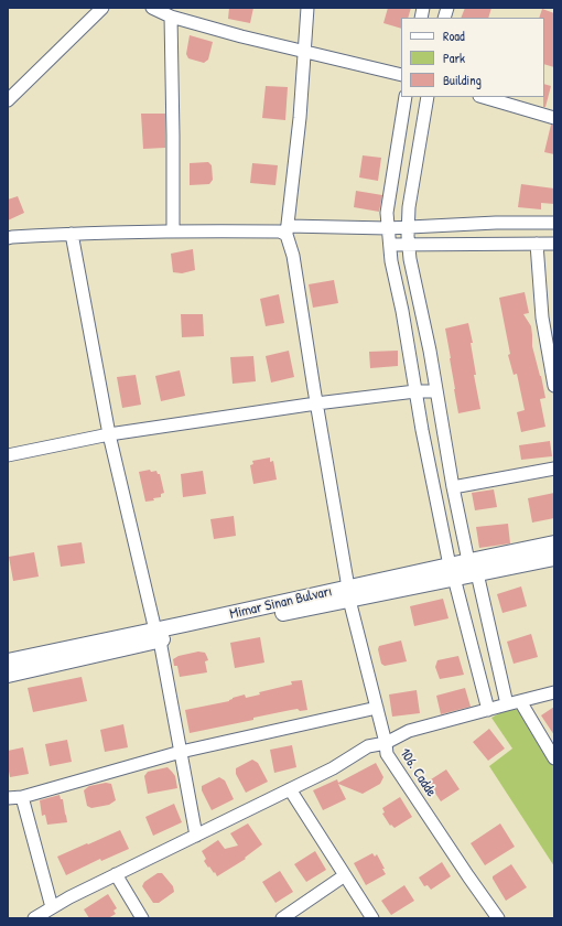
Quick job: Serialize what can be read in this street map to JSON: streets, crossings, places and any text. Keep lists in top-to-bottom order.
{
  "streets": {
    "main road": ["Mimar Sinan Bulvarı"],
    "street": ["106. Cadde"]
  },
  "crossings": [
    ["Mimar Sinan Bulvarı", "106. Cadde"]
  ],
  "legend": ["Road", "Park", "Building"]
}
